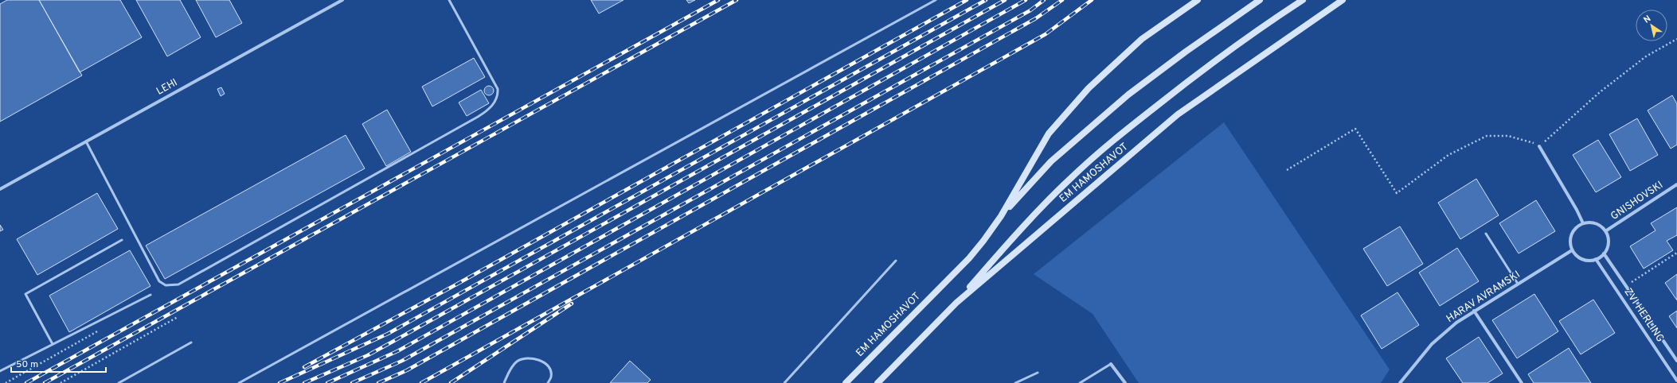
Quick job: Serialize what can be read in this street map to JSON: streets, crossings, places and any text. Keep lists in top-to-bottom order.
{
  "streets": {
    "main road": ["EM HAMOSHAVOT"],
    "street": [
      "LEHI",
      "GNISHOVSKI",
      "HARAV AVRAMSKI",
      "ZVI HERLING"
    ]
  },
  "crossings": [
    ["GNISHOVSKI", "HARAV AVRAMSKI"],
    ["GNISHOVSKI", "ZVI HERLING"],
    ["HARAV AVRAMSKI", "ZVI HERLING"]
  ],
  "scale_bar": "50 m",
  "north": "top left"
}
